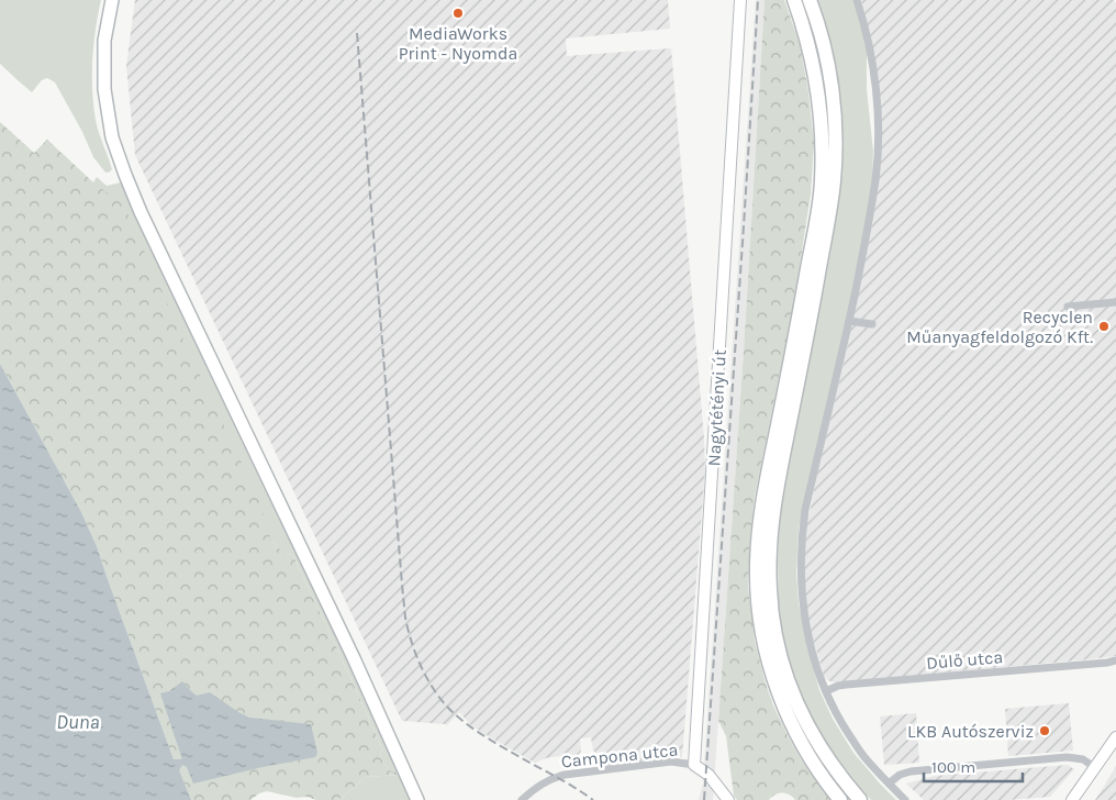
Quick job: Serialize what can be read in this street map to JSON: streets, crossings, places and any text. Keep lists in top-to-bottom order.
{
  "streets": {
    "main road": ["Nagytétényi út"],
    "street": ["Dűlő utca", "Campona utca"]
  },
  "crossings": [
    ["Nagytétényi út", "Campona utca"]
  ],
  "water": ["Duna"],
  "places": ["MediaWorks Print - Nyomda", "Recyclen Műanyagfeldolgozó Kft.", "LKB Autószerviz"],
  "scale_bar": "100 m"
}
